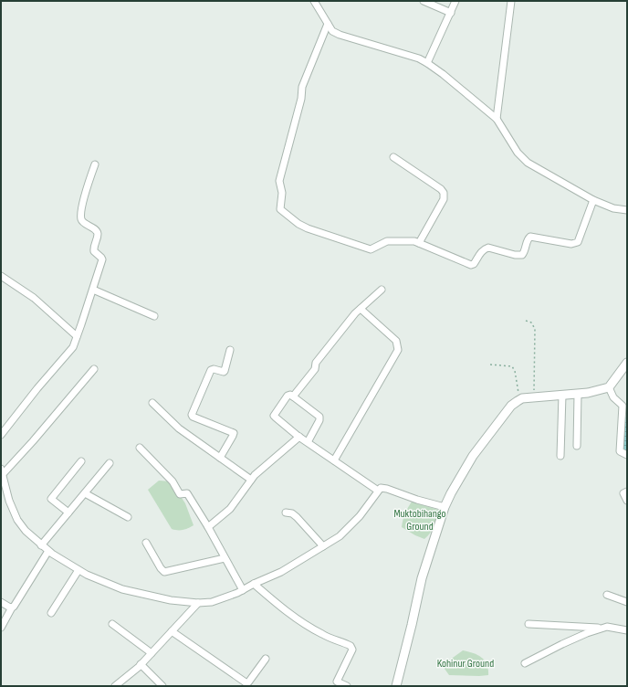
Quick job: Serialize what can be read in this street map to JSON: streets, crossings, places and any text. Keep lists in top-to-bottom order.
{
  "parks": ["Muktobihango Ground", "Kohinur Ground"]
}
